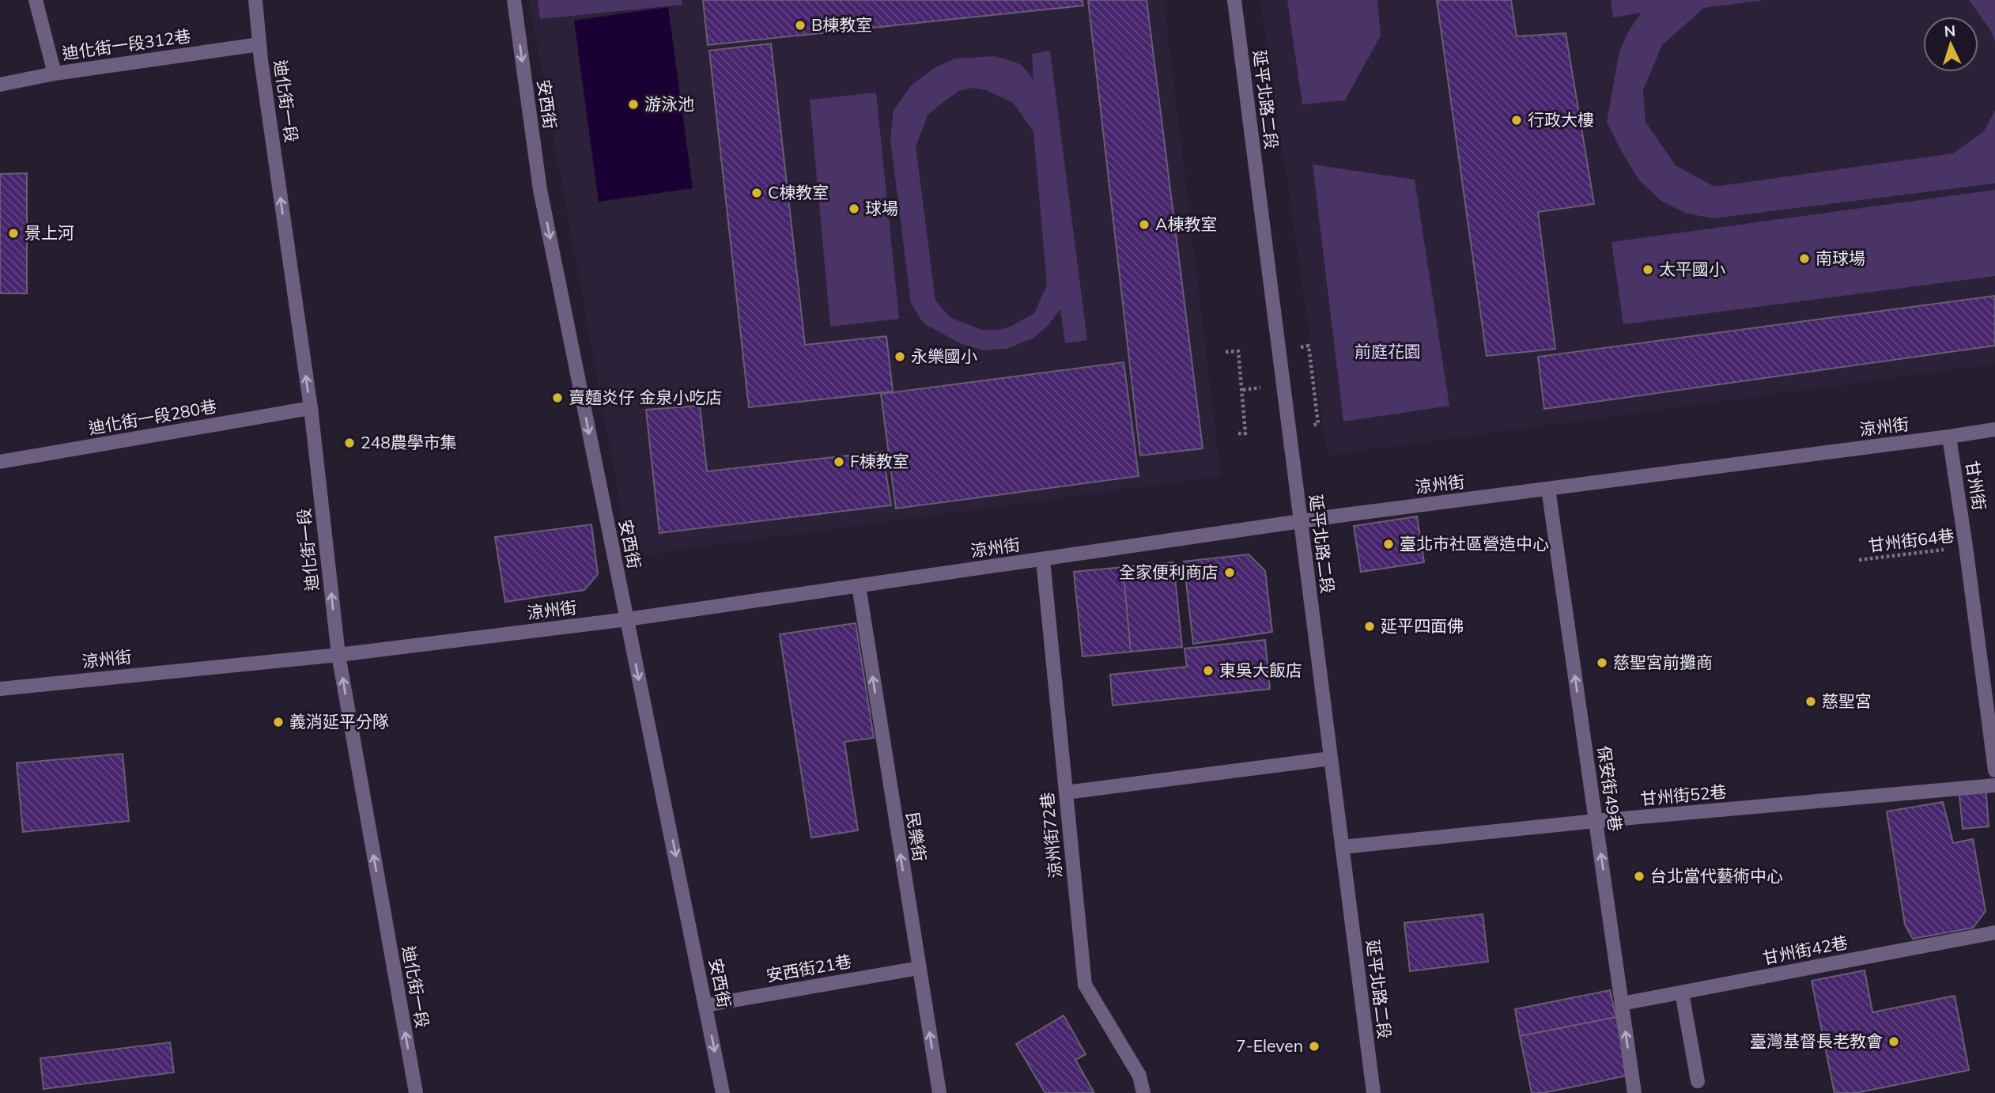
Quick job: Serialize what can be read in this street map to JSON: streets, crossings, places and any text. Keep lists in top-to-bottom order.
{
  "streets": {
    "street": [
      "迪化街一段312巷",
      "延平北路二段",
      "迪化街一段",
      "安西街",
      "迪化街一段280巷",
      "涼州街",
      "甘州街",
      "保安街49巷",
      "甘州街52巷",
      "涼州街72巷",
      "民樂街",
      "甘州街42巷",
      "安西街21巷"
    ],
    "path": ["甘州街64巷"]
  },
  "crossings": [
    ["迪化街一段312巷", "迪化街一段"],
    ["延平北路二段", "涼州街"],
    ["延平北路二段", "甘州街52巷"],
    ["迪化街一段", "迪化街一段280巷"],
    ["迪化街一段", "涼州街"],
    ["安西街", "涼州街"],
    ["安西街", "安西街21巷"],
    ["涼州街", "甘州街"],
    ["涼州街", "保安街49巷"],
    ["涼州街", "涼州街72巷"],
    ["涼州街", "民樂街"],
    ["甘州街", "甘州街64巷"],
    ["保安街49巷", "甘州街52巷"],
    ["保安街49巷", "甘州街42巷"],
    ["民樂街", "安西街21巷"]
  ],
  "one_way": [
    "迪化街一段",
    "安西街",
    "保安街49巷",
    "民樂街"
  ],
  "parks": ["前庭花園"],
  "places": [
    "B棟教室",
    "游泳池",
    "行政大樓",
    "C棟教室",
    "球場",
    "A棟教室",
    "景上河",
    "南球場",
    "太平國小",
    "永樂國小",
    "賣麵炎仔 金泉小吃店",
    "248農學市集",
    "F棟教室",
    "臺北市社區營造中心",
    "全家便利商店",
    "延平四面佛",
    "慈聖宮前攤商",
    "東吳大飯店",
    "慈聖宮",
    "義消延平分隊",
    "台北當代藝術中心",
    "臺灣基督長老教會",
    "7-Eleven"
  ],
  "north": "top"
}
